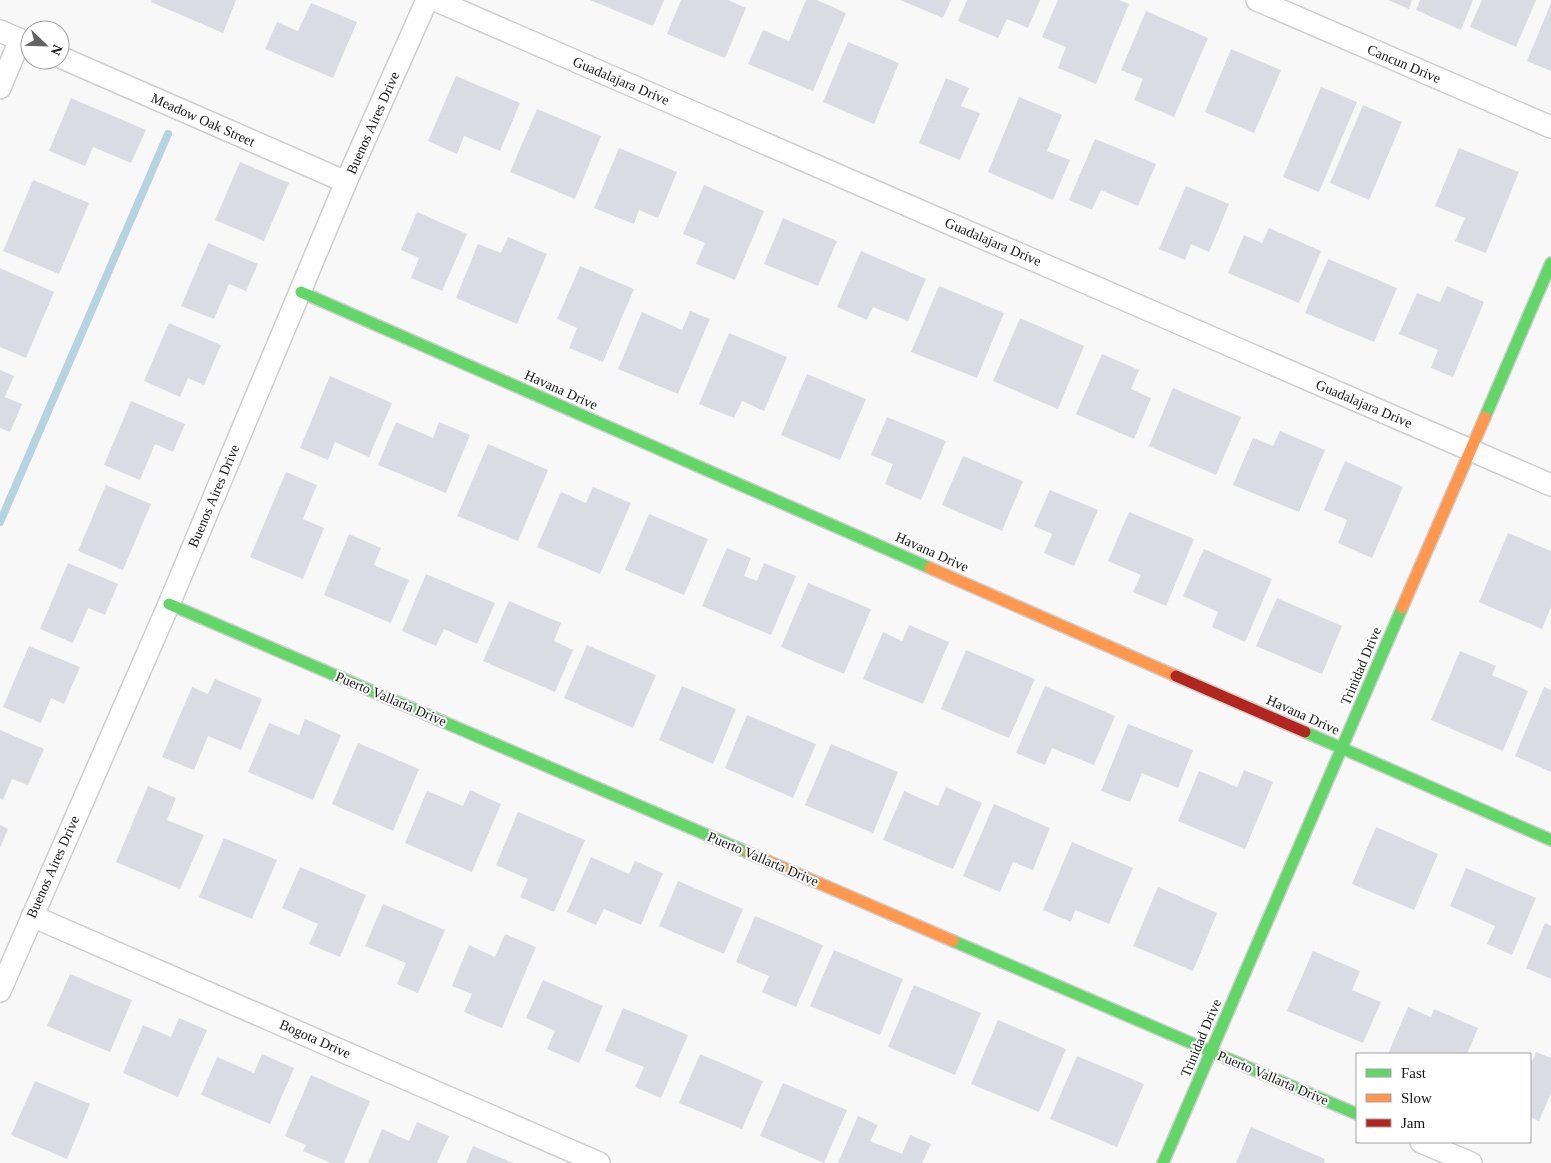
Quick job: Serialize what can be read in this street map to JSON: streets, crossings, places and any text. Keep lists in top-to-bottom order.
{
  "streets": {
    "street": [
      "Cancun Drive",
      "Guadalajara Drive",
      "Meadow Oak Street",
      "Buenos Aires Drive",
      "Havana Drive",
      "Trinidad Drive",
      "Puerto Vallarta Drive",
      "Bogota Drive"
    ]
  },
  "crossings": [
    ["Guadalajara Drive", "Trinidad Drive"],
    ["Meadow Oak Street", "Buenos Aires Drive"],
    ["Buenos Aires Drive", "Havana Drive"],
    ["Buenos Aires Drive", "Puerto Vallarta Drive"],
    ["Buenos Aires Drive", "Bogota Drive"],
    ["Havana Drive", "Trinidad Drive"],
    ["Trinidad Drive", "Puerto Vallarta Drive"]
  ],
  "legend": ["Fast", "Slow", "Jam"],
  "north": "bottom right"
}
